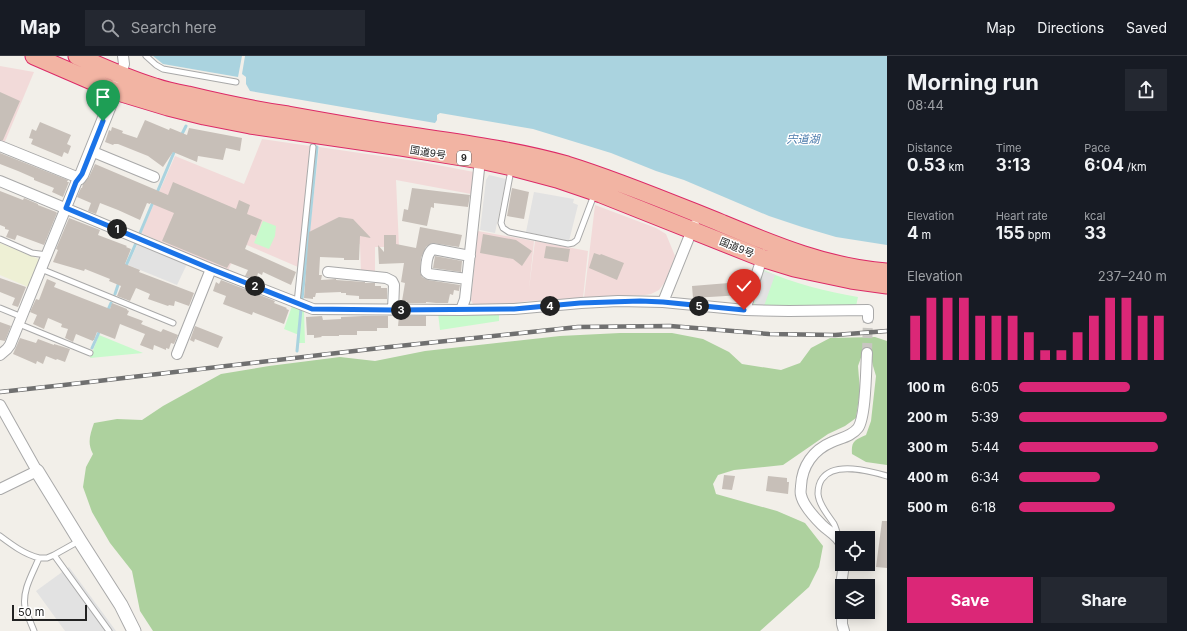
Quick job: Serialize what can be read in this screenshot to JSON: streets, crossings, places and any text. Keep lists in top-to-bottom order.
{
  "streets": {
    "highway": ["国道9号", "9"]
  },
  "water": ["宍道湖"],
  "scale_bar": "50 m",
  "page": {
    "header": "Map",
    "search": "Search here",
    "nav": ["Map", "Directions", "Saved"],
    "heading": ["Morning run", "08:44"],
    "stats": [
      ["Distance", "0.53 km"],
      ["Time", "3:13"],
      ["Pace", "6:04 /km"],
      ["Elevation", "4 m"],
      ["Heart rate", "155 bpm"],
      ["kcal", "33"]
    ],
    "pins": [
      "1",
      "2",
      "4",
      "5",
      "3"
    ],
    "chart": ["Elevation", "237–240 m"],
    "list": [
      {
        "name": "100 m",
        "note": "6:05"
      },
      {
        "name": "200 m",
        "note": "5:39"
      },
      {
        "name": "300 m",
        "note": "5:44"
      },
      {
        "name": "400 m",
        "note": "6:34"
      },
      {
        "name": "500 m",
        "note": "6:18"
      }
    ],
    "buttons": ["Save", "Share"],
    "scale": "50 m"
  }
}
